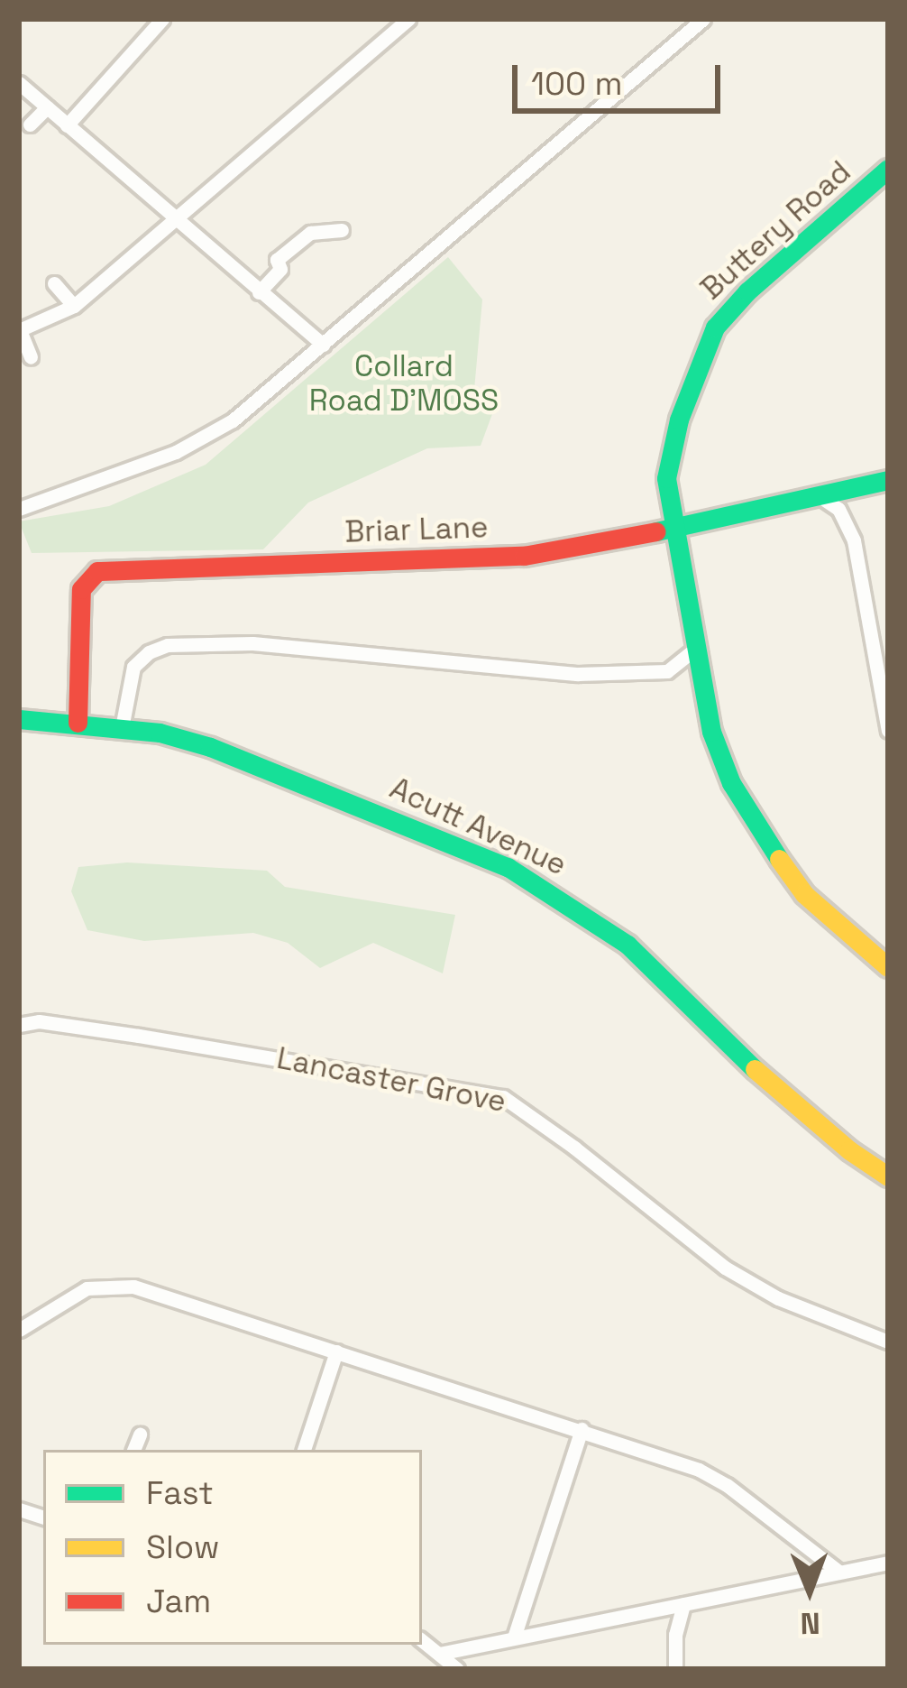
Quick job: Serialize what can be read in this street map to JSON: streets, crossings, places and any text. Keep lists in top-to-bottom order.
{
  "streets": {
    "street": [
      "Buttery Road",
      "Briar Lane",
      "Acutt Avenue",
      "Lancaster Grove"
    ]
  },
  "crossings": [
    ["Buttery Road", "Briar Lane"],
    ["Briar Lane", "Acutt Avenue"]
  ],
  "parks": ["Collard Road D'MOSS"],
  "legend": ["Fast", "Slow", "Jam"],
  "scale_bar": "100 m",
  "north": "bottom"
}
